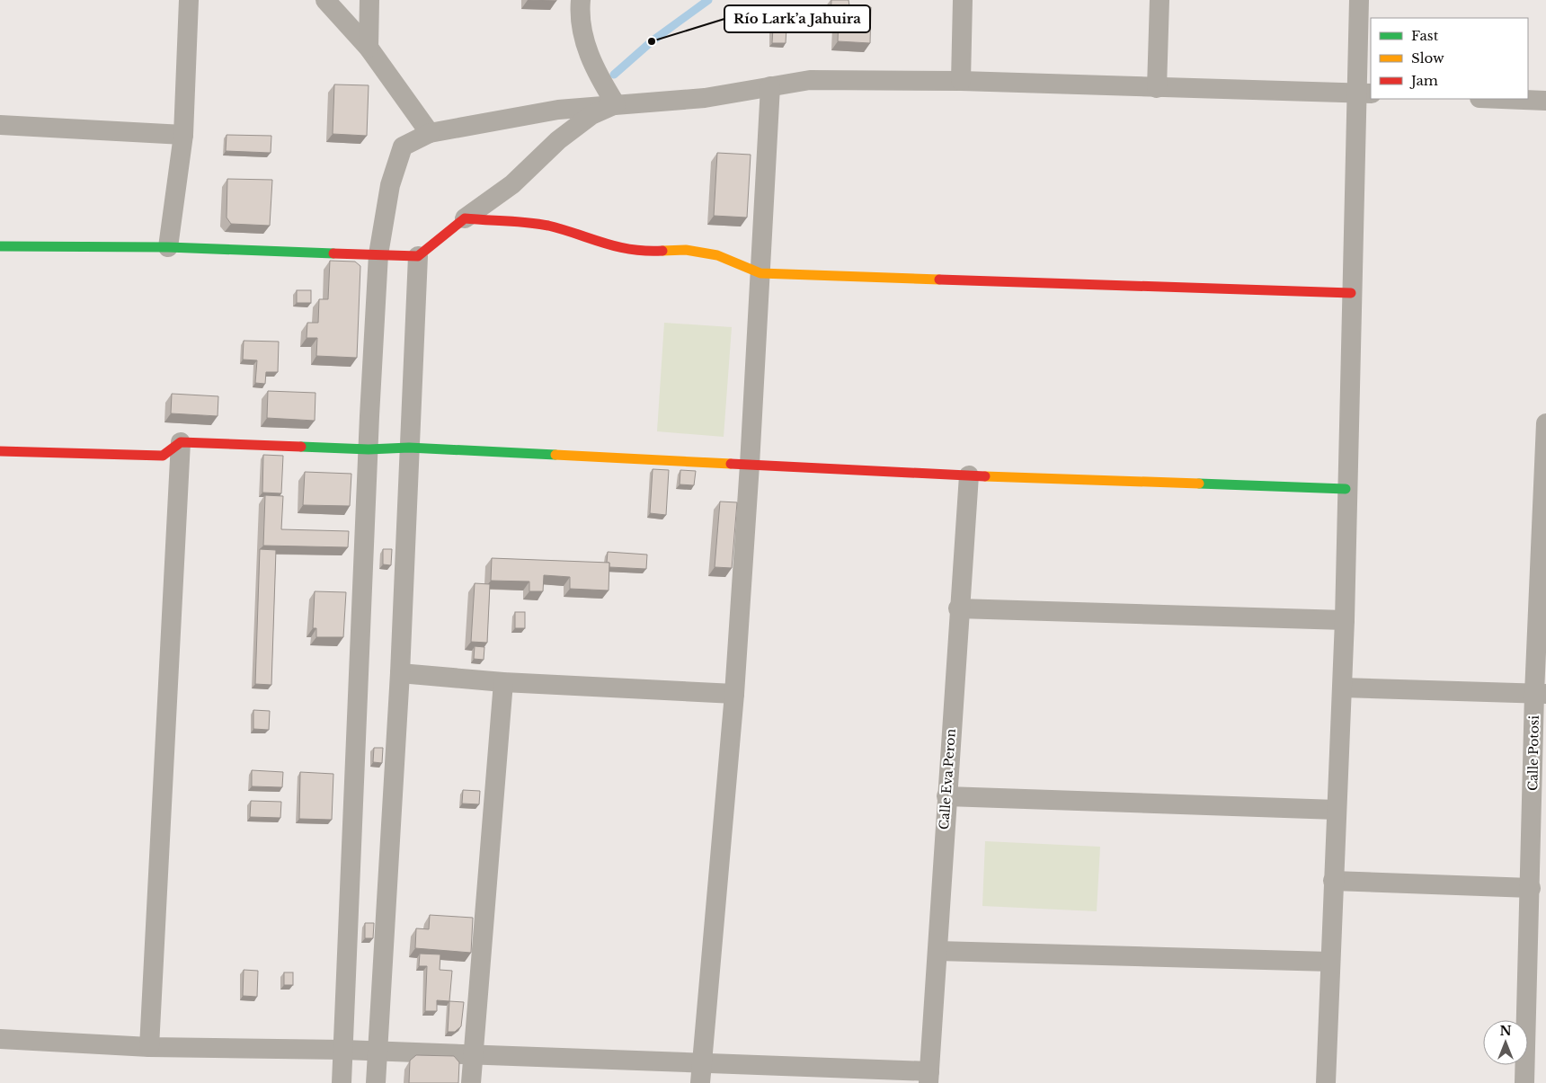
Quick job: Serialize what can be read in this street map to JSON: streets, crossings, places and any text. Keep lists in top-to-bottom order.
{
  "streets": {
    "street": ["Calle Potosi", "Calle Eva Peron"]
  },
  "places": ["Río Lark’a Jahuira"],
  "legend": ["Fast", "Slow", "Jam"],
  "north": "top"
}
